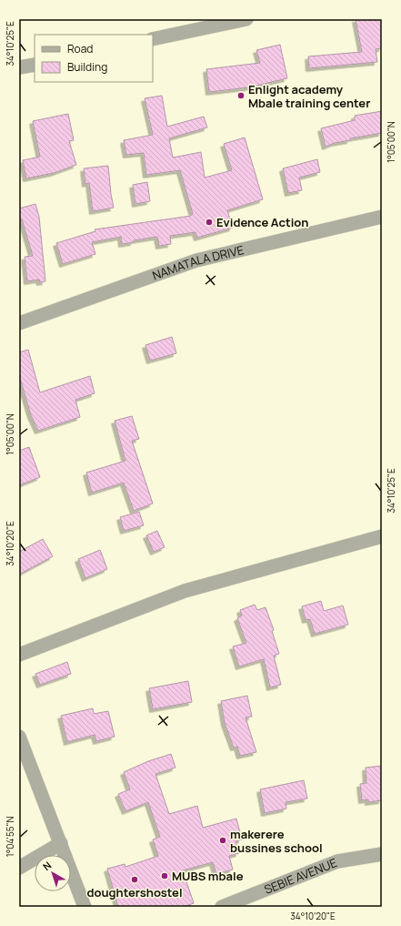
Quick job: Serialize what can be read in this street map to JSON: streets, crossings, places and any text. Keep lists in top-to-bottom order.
{
  "streets": {
    "street": ["NAMATALA DRIVE", "SEBIE AVENUE"]
  },
  "places": [
    "Enlight academy Mbale training center",
    "Evidence Action",
    "makerere bussines school",
    "MUBS mbale",
    "doughtershostel"
  ],
  "legend": ["Road", "Building"],
  "north": "top left",
  "coordinates": [
    "34°10'25\"E",
    "1°05'00\"N",
    "34°10'20\"E",
    "1°04'55\"N"
  ]
}
